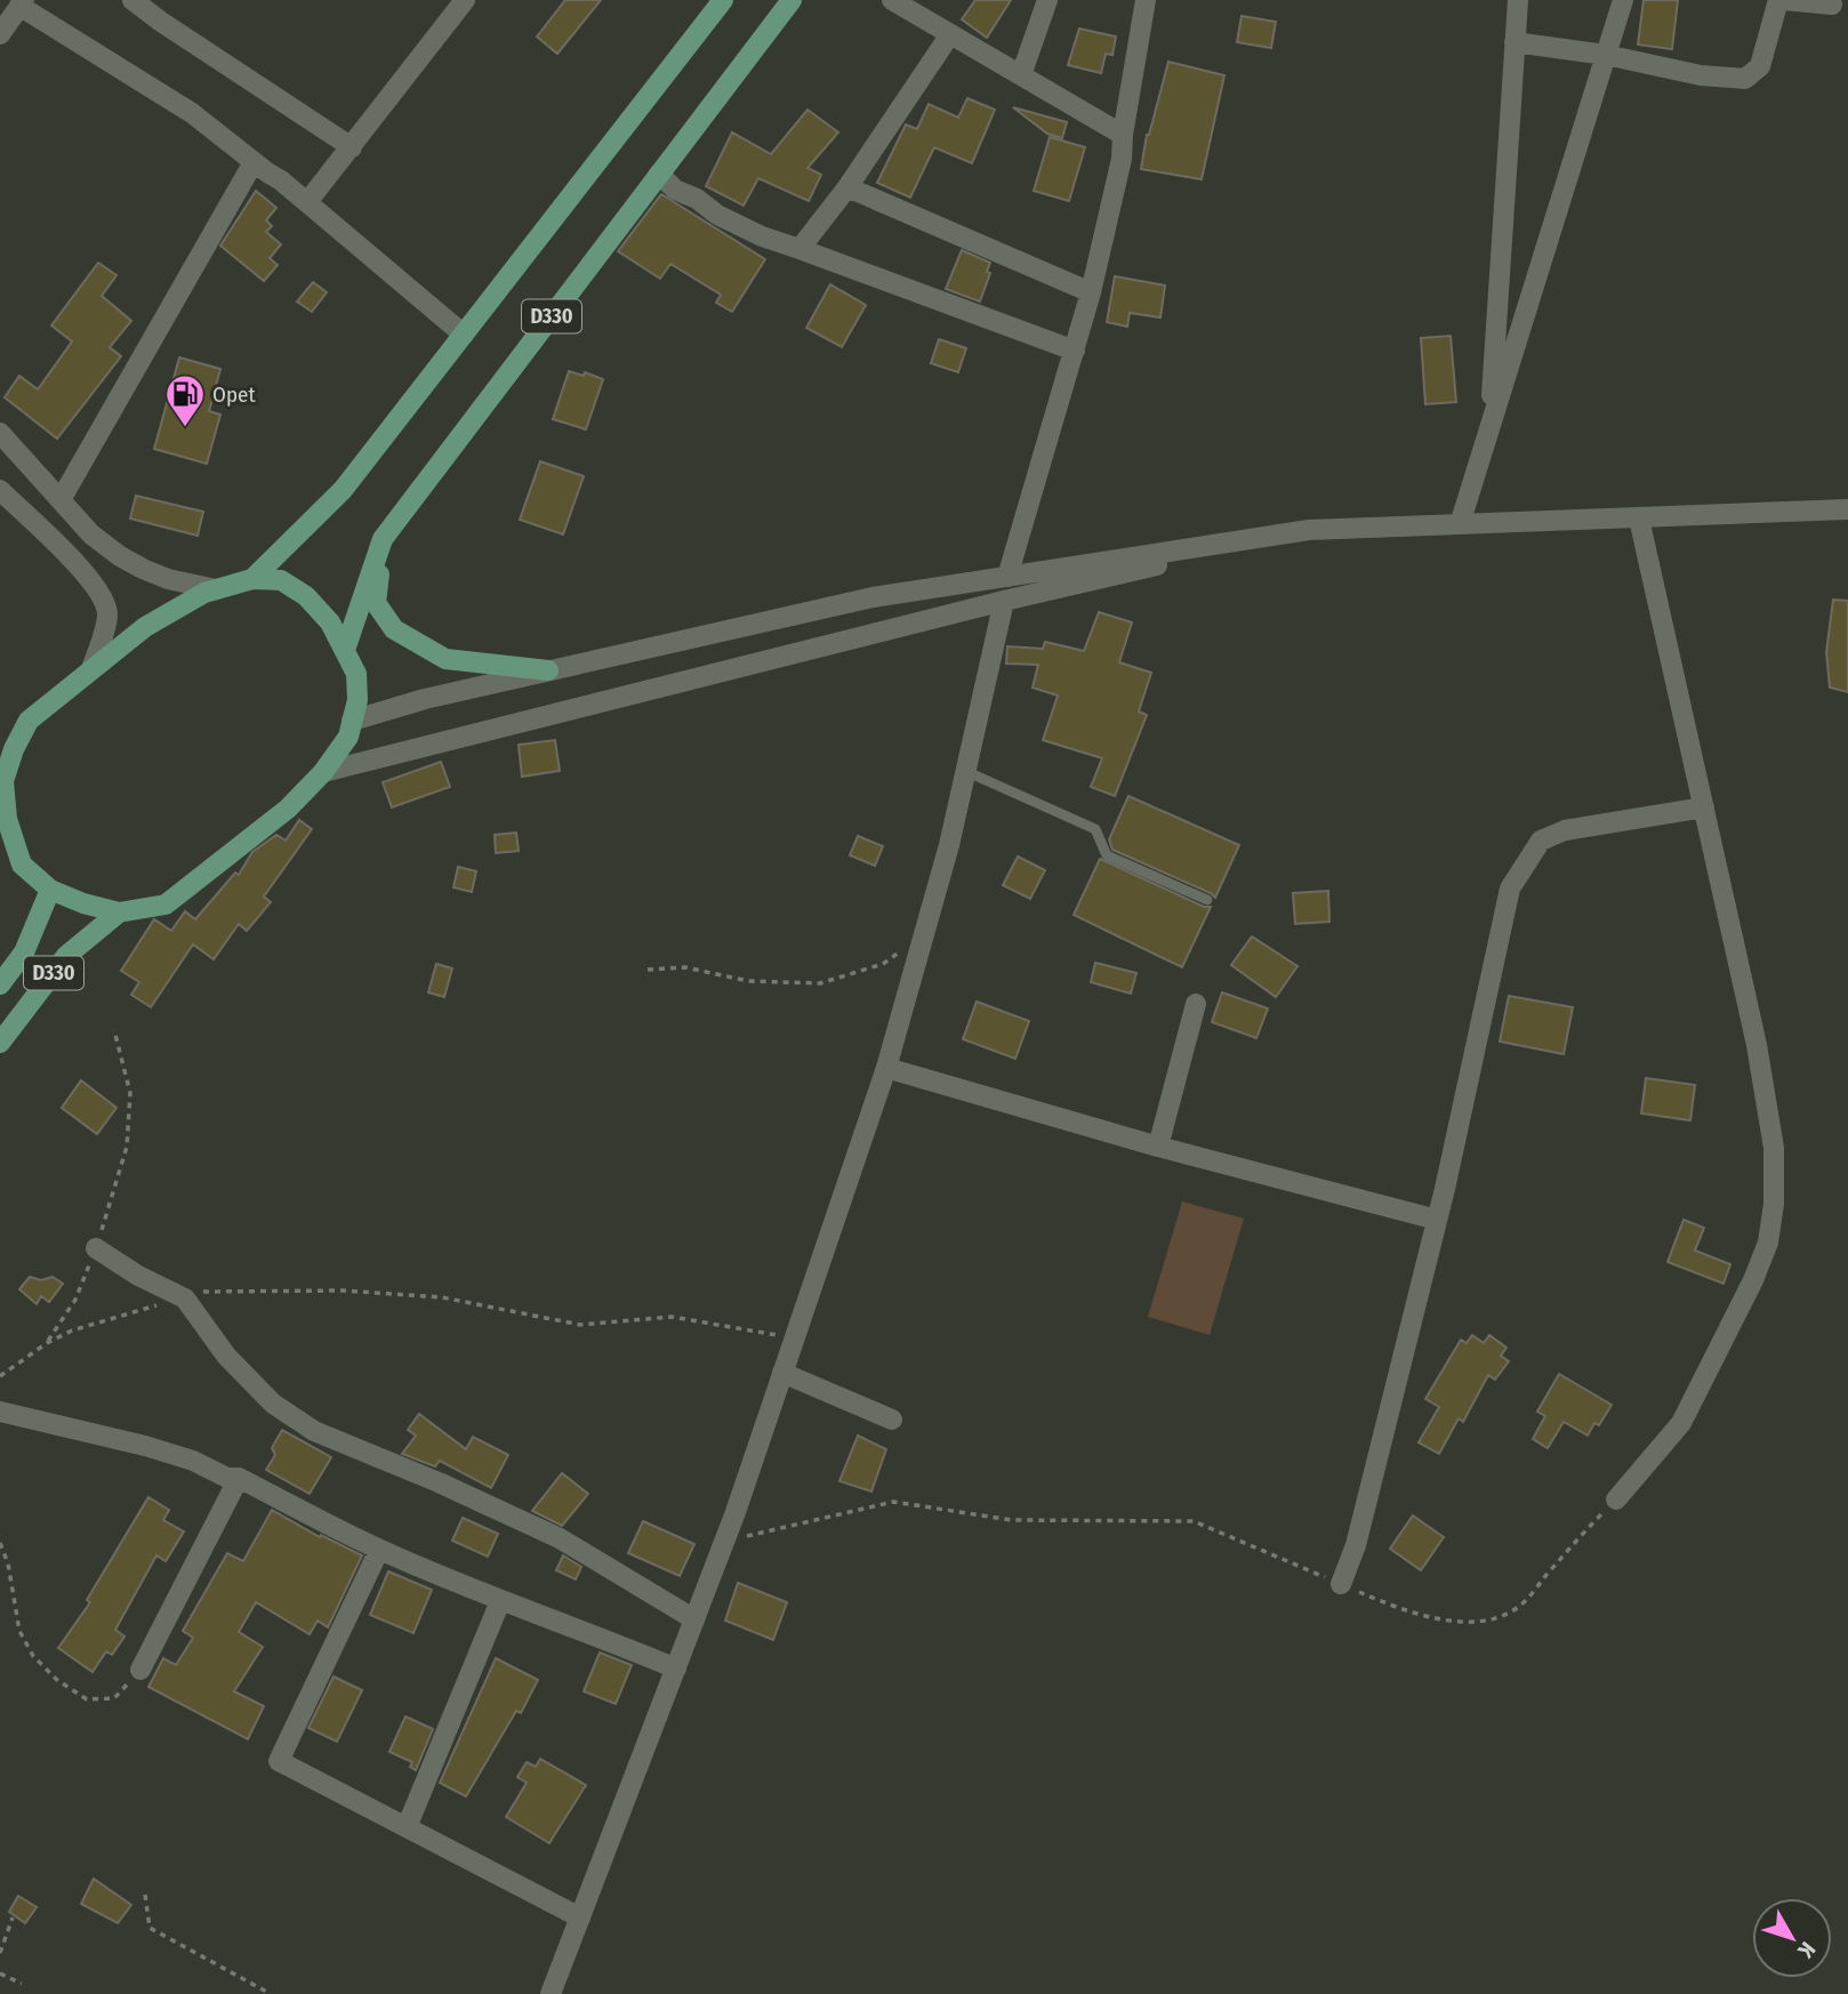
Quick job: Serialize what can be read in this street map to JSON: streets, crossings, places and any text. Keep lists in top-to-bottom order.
{
  "streets": {
    "main road": ["D330"]
  },
  "places": {
    "fuel station": ["Opet"]
  },
  "north": "bottom right"
}
